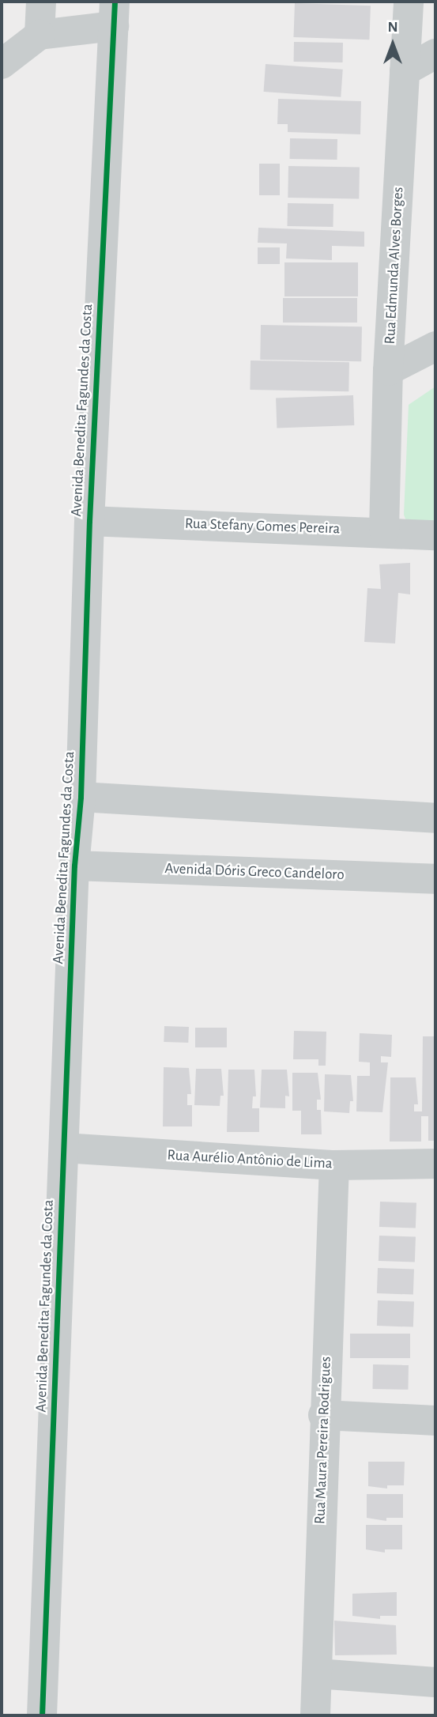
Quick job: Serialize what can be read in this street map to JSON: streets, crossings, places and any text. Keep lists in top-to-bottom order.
{
  "streets": {
    "street": [
      "Rua Edmunda Alves Borges",
      "Avenida Benedita Fagundes da Costa",
      "Rua Stefany Gomes Pereira",
      "Avenida Dóris Greco Candeloro",
      "Rua Aurélio Antônio de Lima",
      "Rua Maura Pereira Rodrigues"
    ]
  },
  "crossings": [
    ["Rua Edmunda Alves Borges", "Rua Stefany Gomes Pereira"],
    ["Avenida Benedita Fagundes da Costa", "Rua Stefany Gomes Pereira"],
    ["Avenida Benedita Fagundes da Costa", "Avenida Dóris Greco Candeloro"],
    ["Avenida Benedita Fagundes da Costa", "Rua Aurélio Antônio de Lima"],
    ["Rua Aurélio Antônio de Lima", "Rua Maura Pereira Rodrigues"]
  ],
  "north": "top"
}
